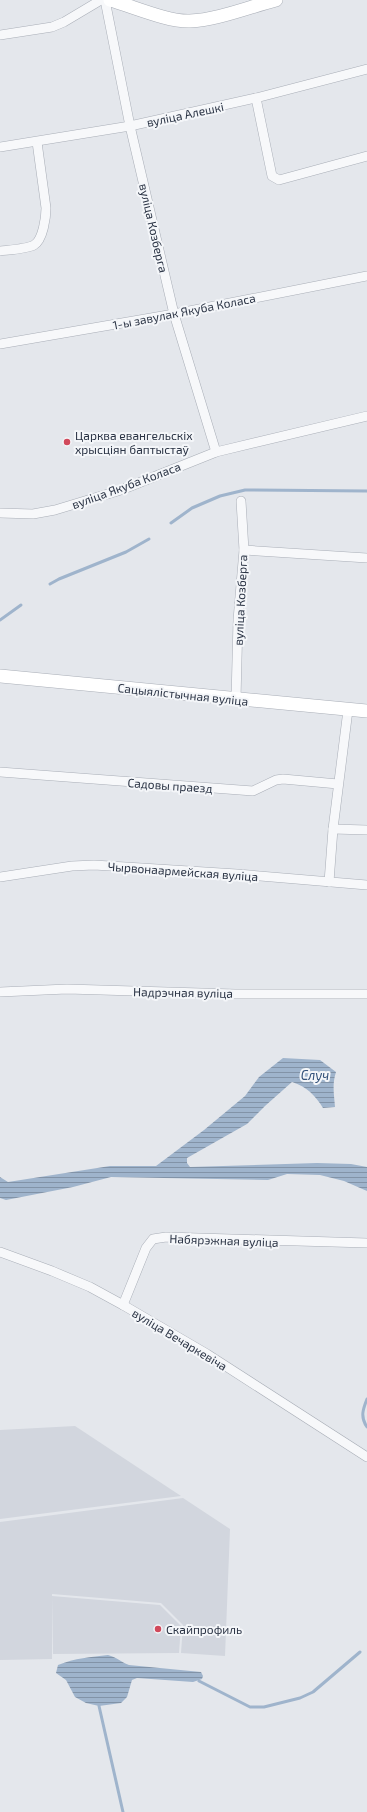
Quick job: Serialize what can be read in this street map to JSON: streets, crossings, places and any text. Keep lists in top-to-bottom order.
{
  "streets": {
    "main road": ["Сацыялістычная вуліца"],
    "street": [
      "вуліца Алешкі",
      "вуліца Козберга",
      "1-ы завулак Якуба Коласа",
      "вуліца Якуба Коласа",
      "Садовы праезд",
      "Чырвонаармейская вуліца",
      "Надрэчная вуліца",
      "Набярэжная вуліца",
      "вуліца Вечаркевіча"
    ]
  },
  "crossings": [
    ["вуліца Алешкі", "вуліца Козберга"],
    ["вуліца Козберга", "1-ы завулак Якуба Коласа"],
    ["вуліца Козберга", "вуліца Якуба Коласа"],
    ["вуліца Козберга", "Сацыялістычная вуліца"],
    ["Набярэжная вуліца", "вуліца Вечаркевіча"]
  ],
  "water": ["Случ"],
  "places": ["Царква евангельскіх хрысціян баптыстаў", "Скайпрофиль"]
}
